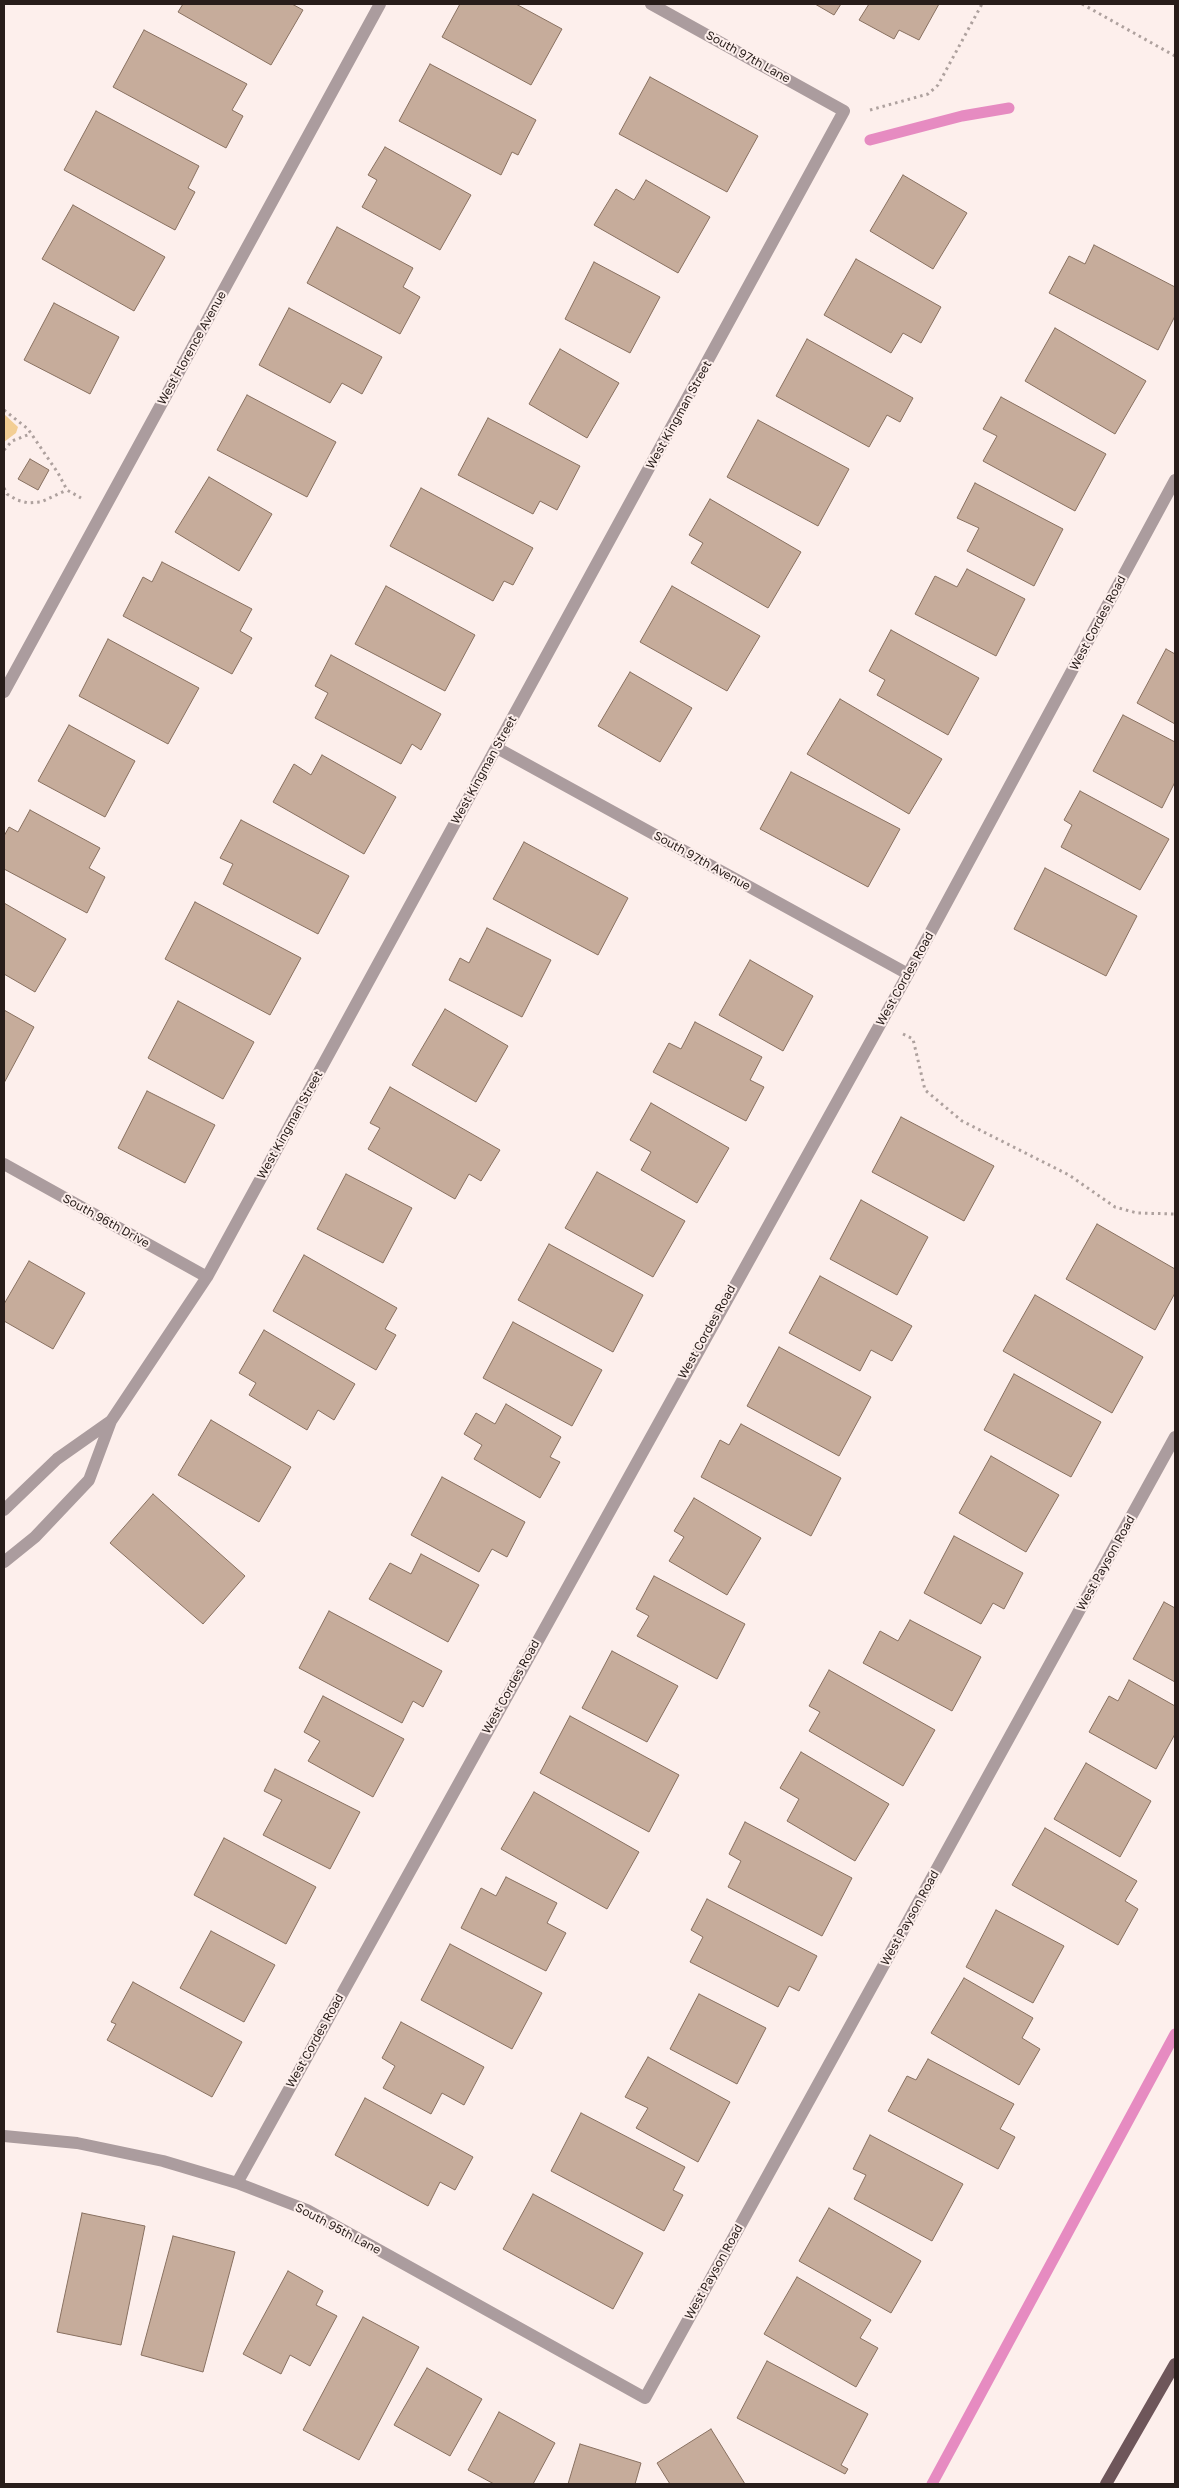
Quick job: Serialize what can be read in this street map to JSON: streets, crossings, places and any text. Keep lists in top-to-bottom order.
{
  "streets": {
    "street": [
      "South 97th Lane",
      "West Florence Avenue",
      "West Kingman Street",
      "West Cordes Road",
      "South 97th Avenue",
      "South 96th Drive",
      "West Payson Road",
      "South 95th Lane"
    ]
  },
  "crossings": [
    ["South 97th Lane", "West Kingman Street"],
    ["West Kingman Street", "South 97th Avenue"],
    ["West Kingman Street", "South 96th Drive"],
    ["West Cordes Road", "South 97th Avenue"],
    ["West Cordes Road", "South 95th Lane"],
    ["West Payson Road", "South 95th Lane"]
  ]
}
